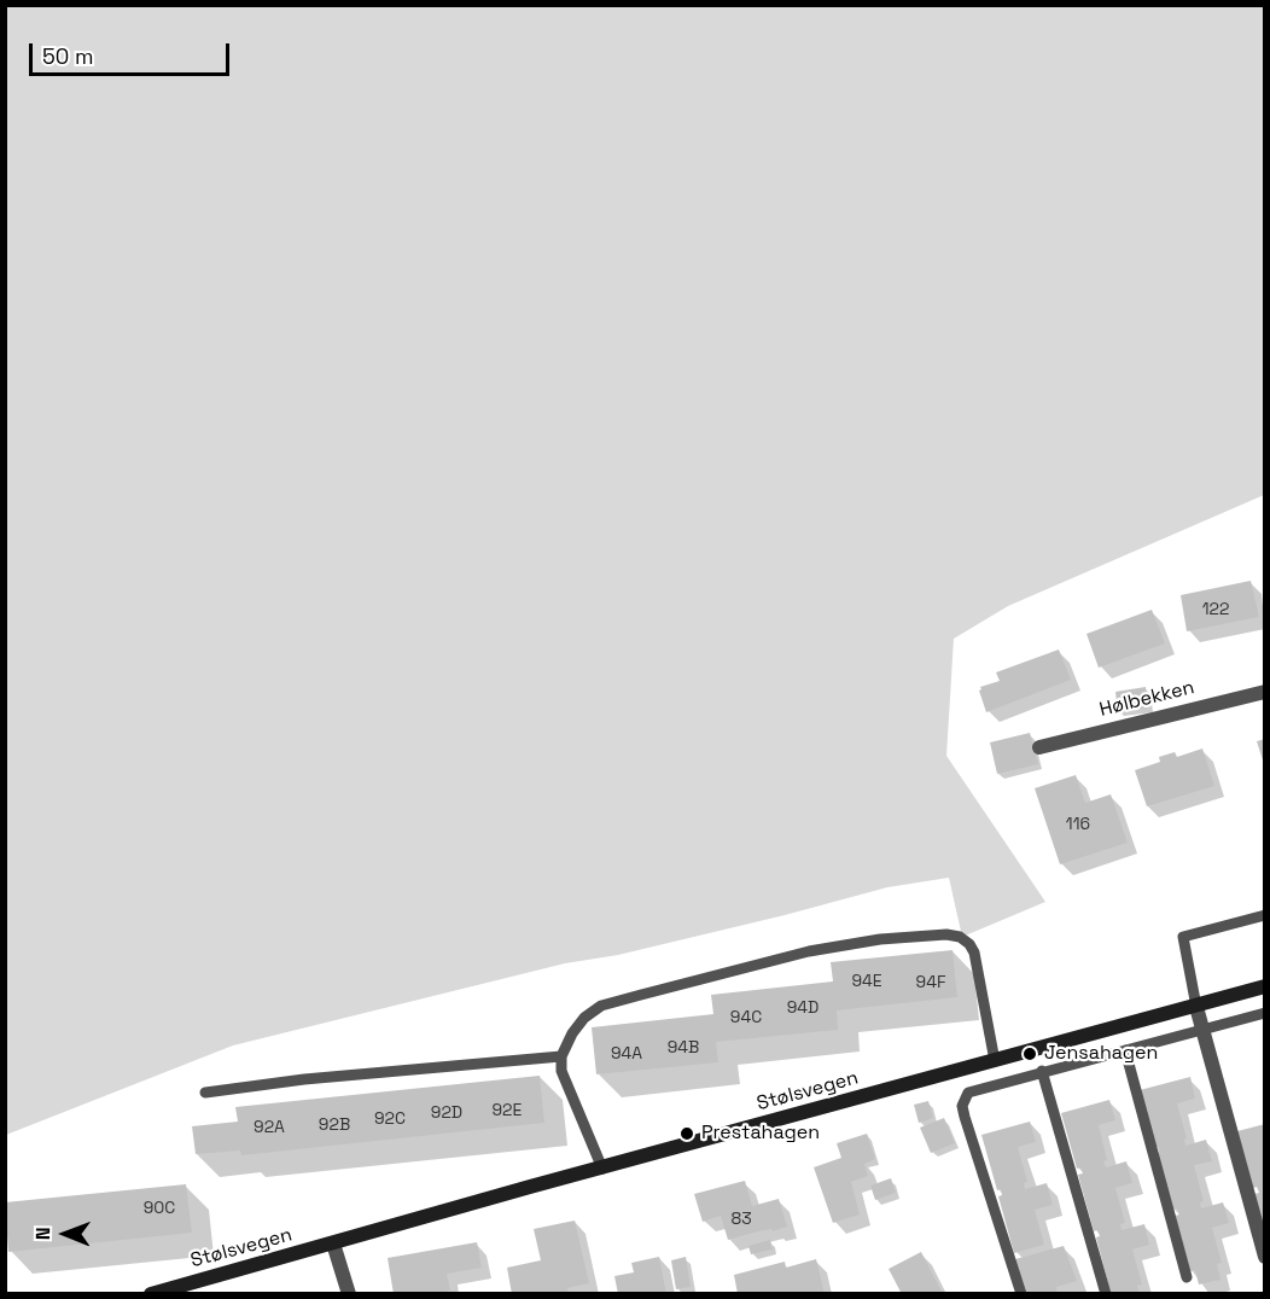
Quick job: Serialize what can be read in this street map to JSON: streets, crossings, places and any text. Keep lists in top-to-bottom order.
{
  "streets": {
    "street": ["Hølbekken", "Stølsvegen"]
  },
  "places": ["Jensahagen", "Prestahagen"],
  "house_numbers": [
    "122",
    "116",
    "94E",
    "94F",
    "94D",
    "94C",
    "94B",
    "94A",
    "92E",
    "92D",
    "92C",
    "92B",
    "92A",
    "90C",
    "83"
  ],
  "scale_bar": "50 m",
  "north": "left"
}
